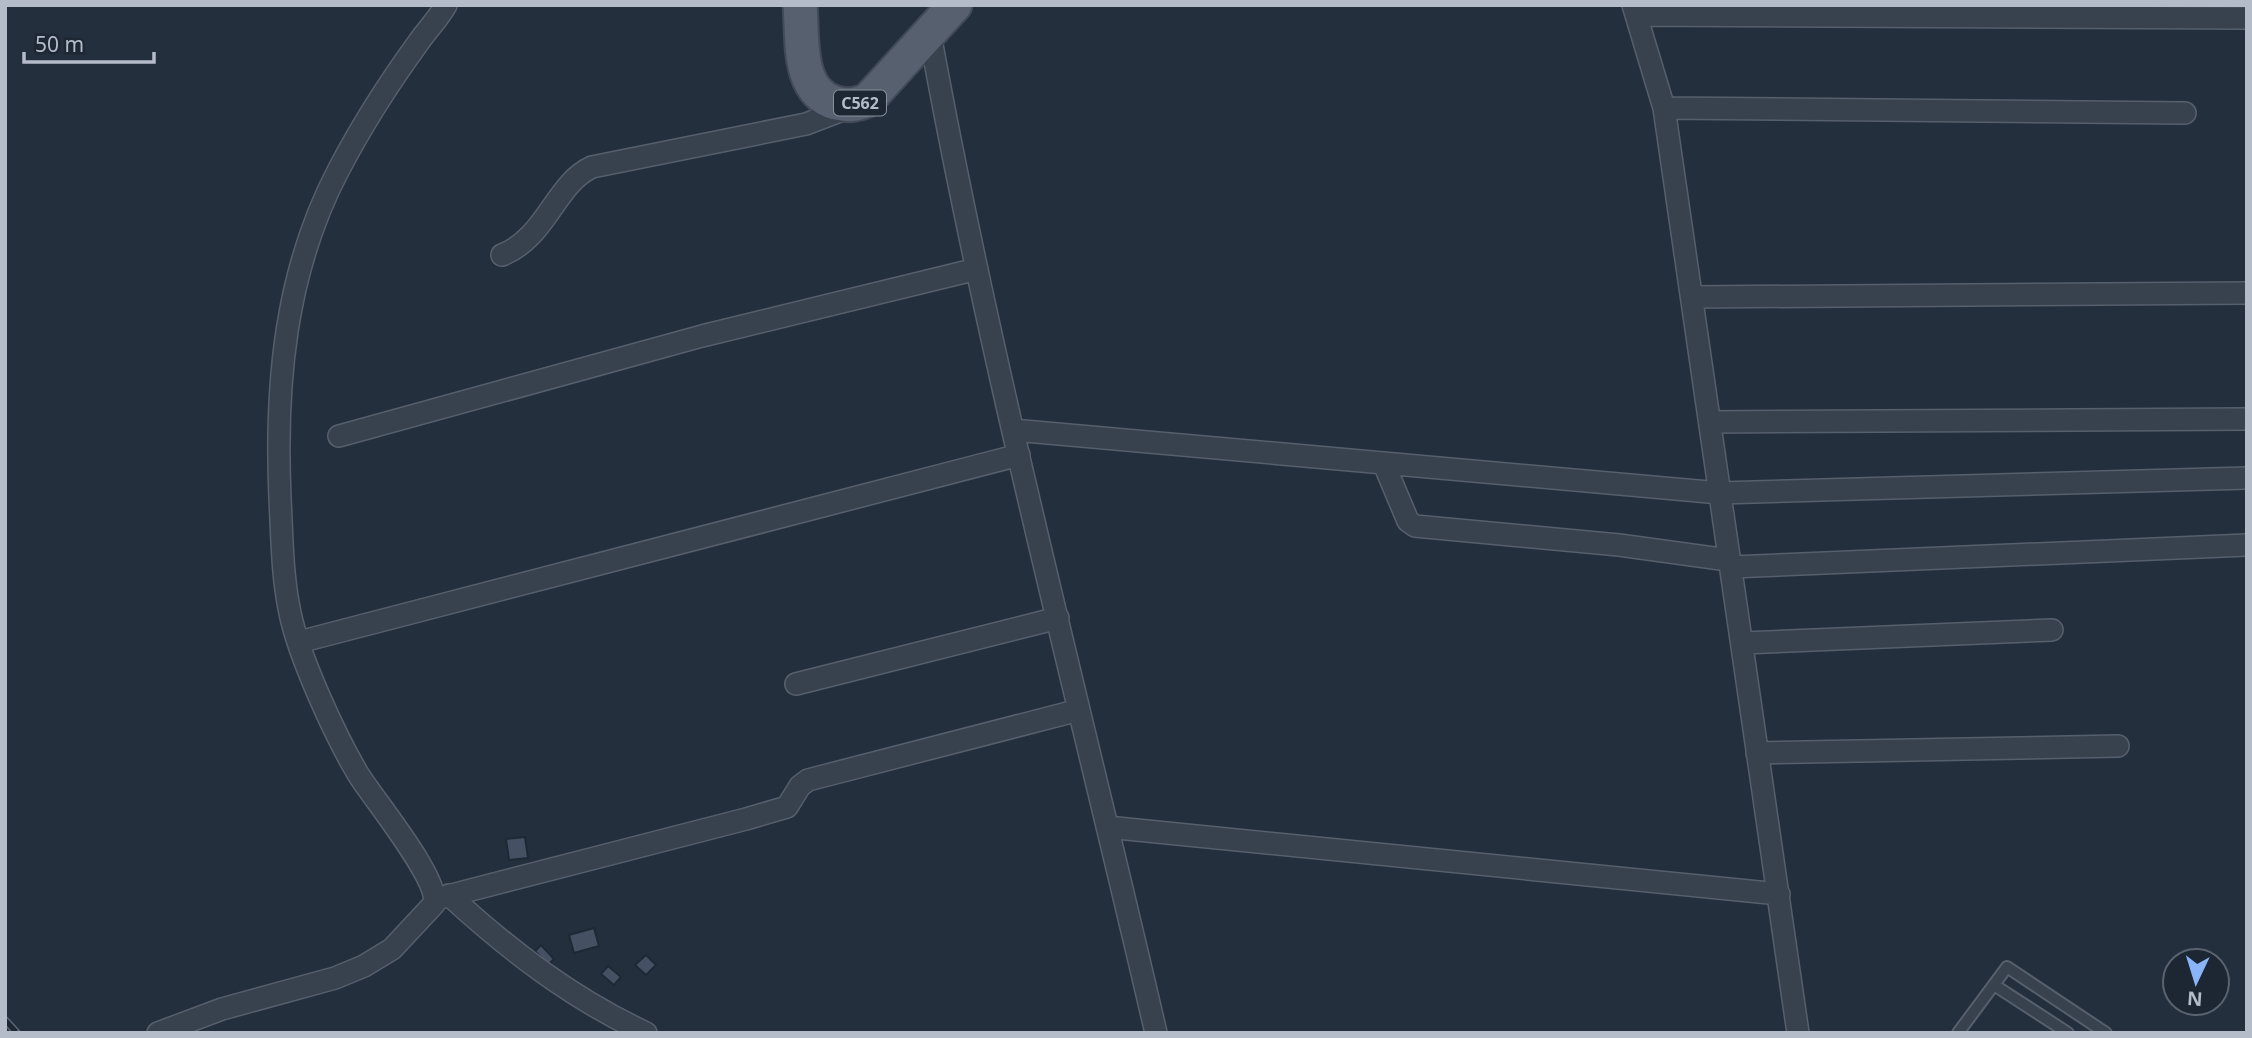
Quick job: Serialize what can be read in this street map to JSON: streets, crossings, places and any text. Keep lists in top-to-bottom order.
{
  "streets": {
    "main road": ["C562"]
  },
  "scale_bar": "50 m",
  "north": "bottom"
}
